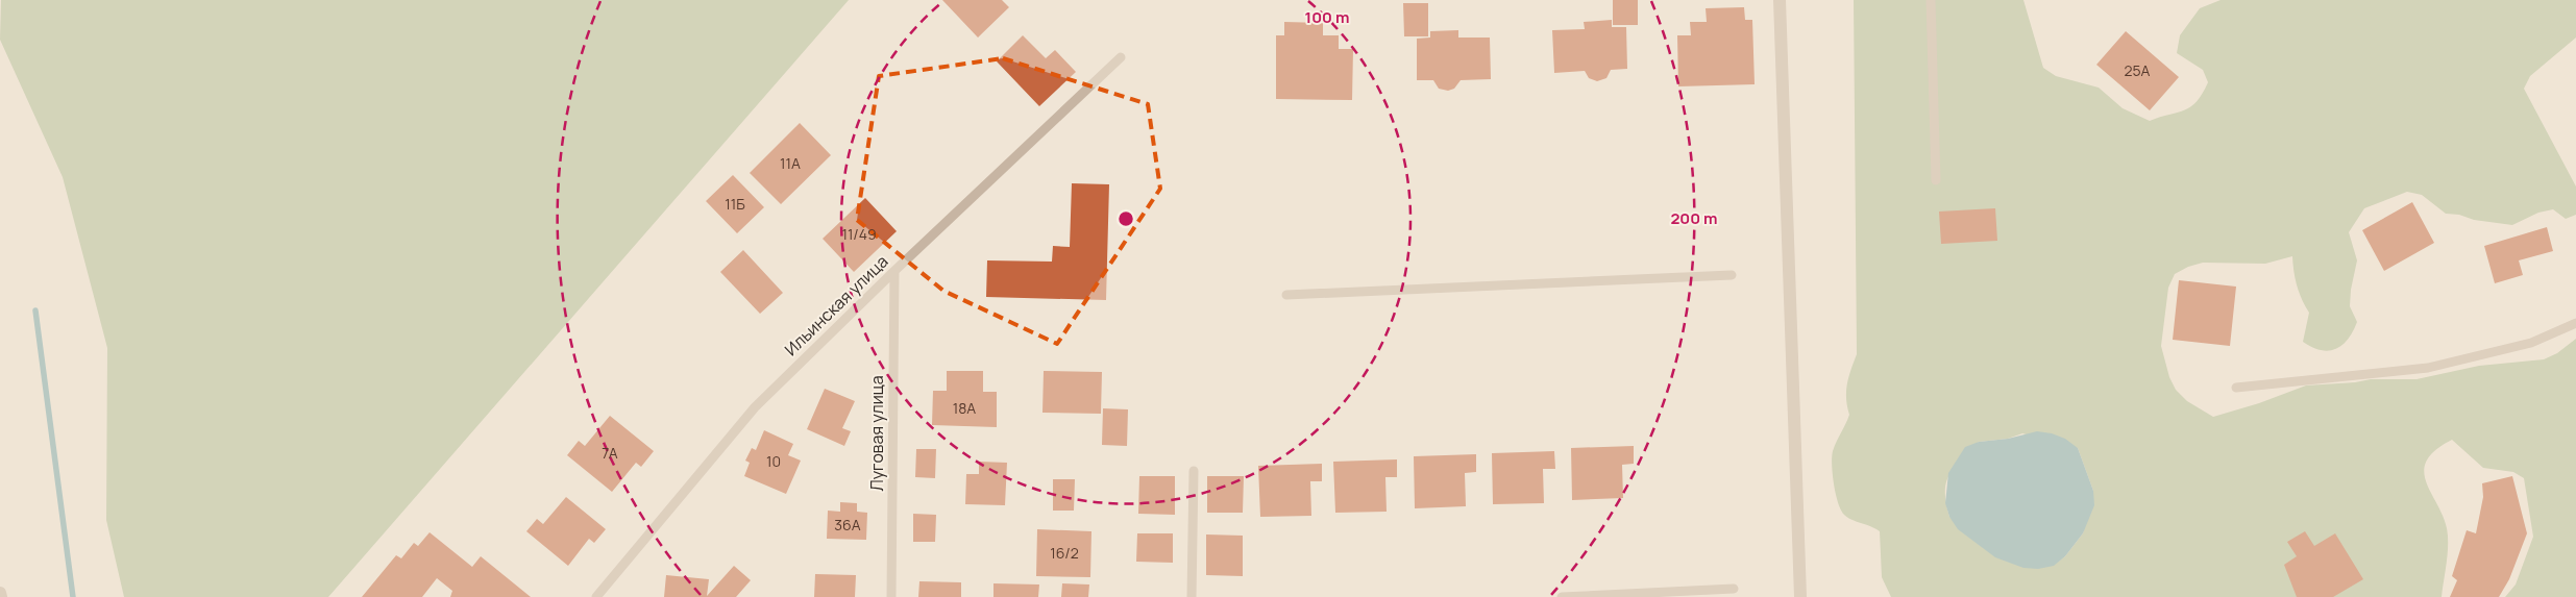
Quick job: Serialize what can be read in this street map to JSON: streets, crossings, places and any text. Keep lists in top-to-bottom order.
{
  "streets": {
    "lane": ["Ильинская улица", "Луговая улица"]
  },
  "crossings": [
    ["Ильинская улица", "Луговая улица"]
  ],
  "house_numbers": [
    "25А",
    "11А",
    "11Б",
    "11/49",
    "18А",
    "7А",
    "10",
    "36А",
    "16/2"
  ],
  "rings": ["100 m", "200 m"]
}
